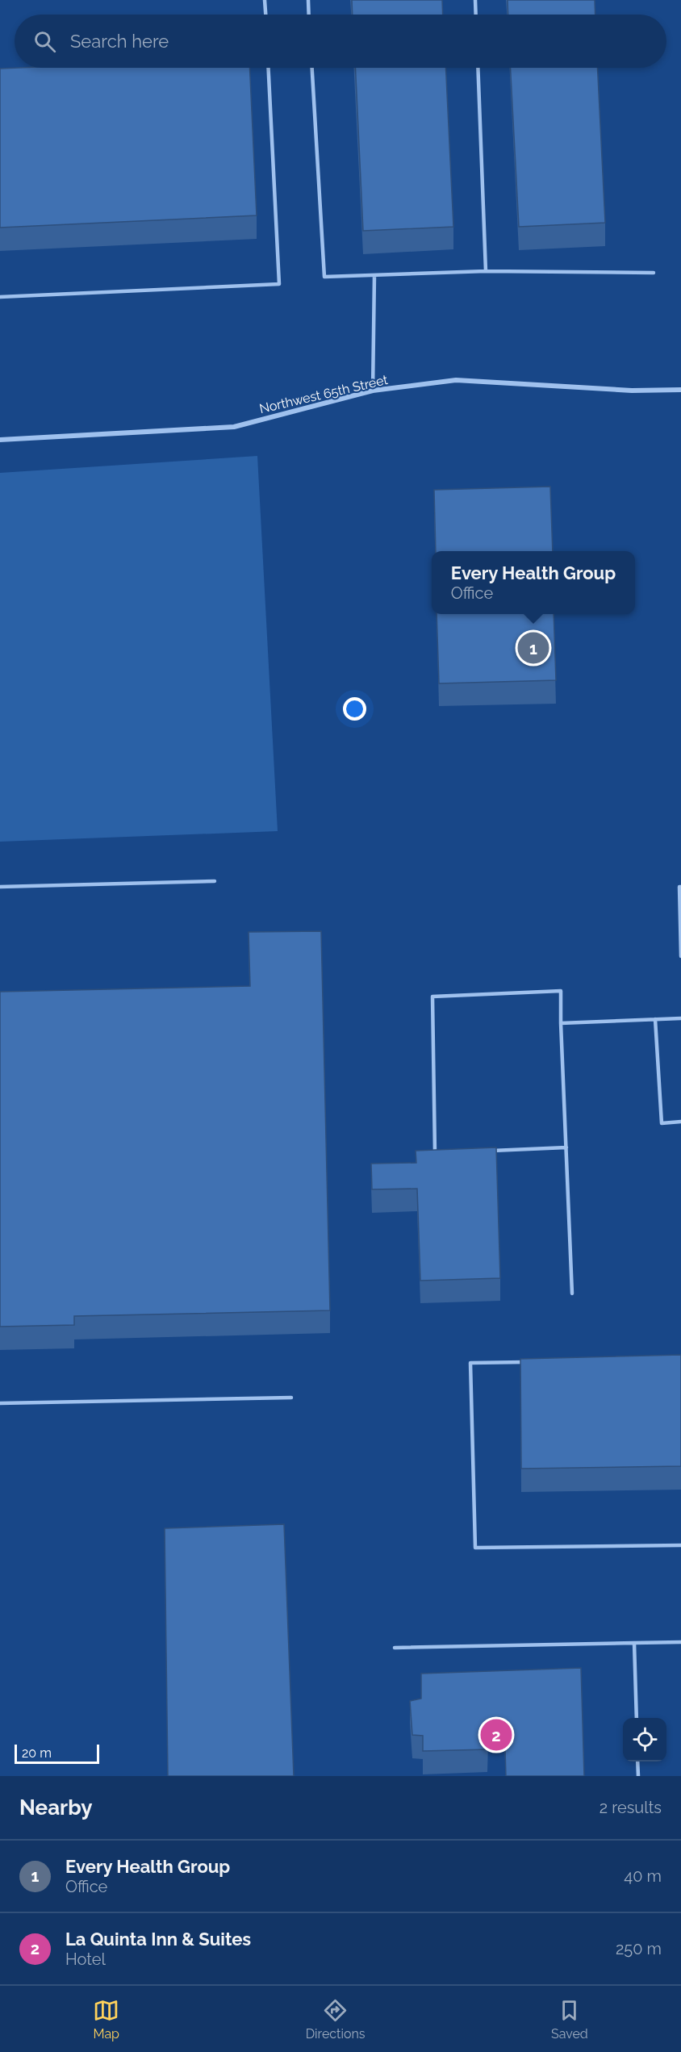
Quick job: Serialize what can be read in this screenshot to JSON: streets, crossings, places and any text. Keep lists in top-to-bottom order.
{
  "streets": {
    "street": ["Northwest 65th Street"]
  },
  "scale_bar": "20 m",
  "page": {
    "search": "Search here",
    "popup": ["Every Health Group", "Office"],
    "pins": ["1", "2"],
    "scale": "20 m",
    "heading": ["Nearby", "2 results"],
    "list": [
      {
        "mark": "1",
        "name": "Every Health Group",
        "note": "Office",
        "value": "40 m"
      },
      {
        "mark": "2",
        "name": "La Quinta Inn & Suites",
        "note": "Hotel",
        "value": "250 m"
      }
    ],
    "nav": ["Map", "Directions", "Saved"]
  }
}
